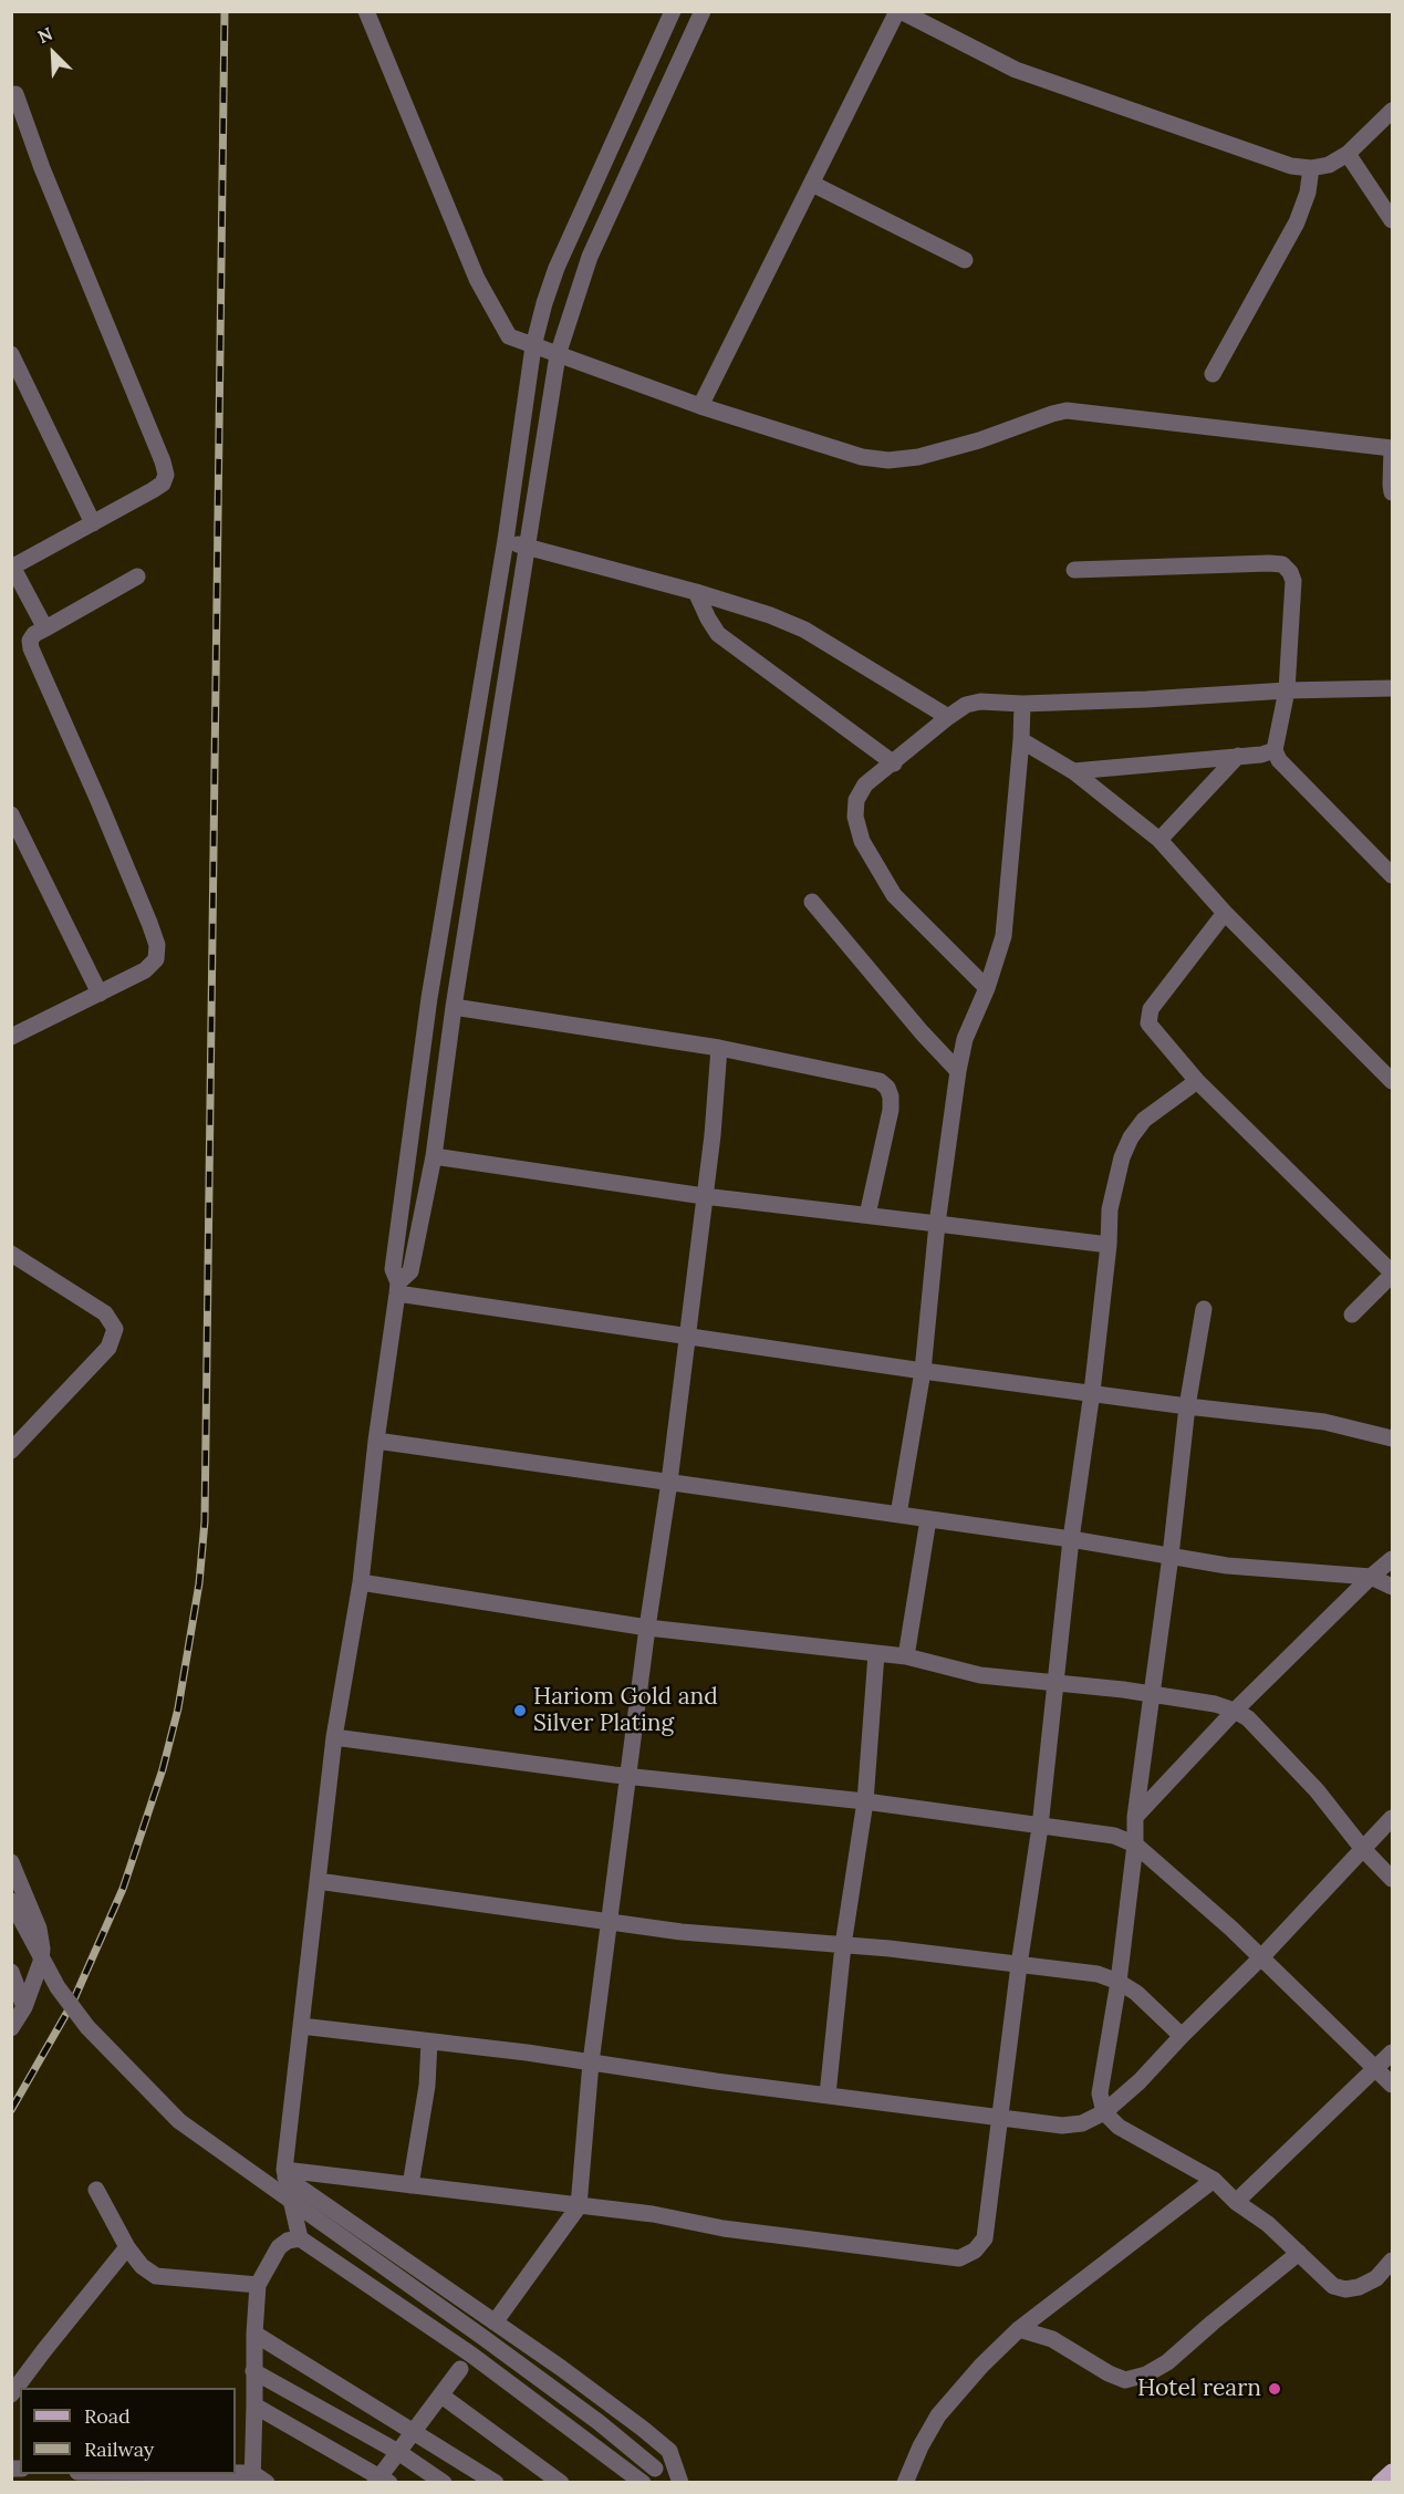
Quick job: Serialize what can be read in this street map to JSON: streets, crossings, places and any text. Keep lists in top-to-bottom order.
{
  "places": ["Hariom Gold and Silver Plating", "Hotel rearn"],
  "legend": ["Road", "Railway"],
  "north": "top left"
}
